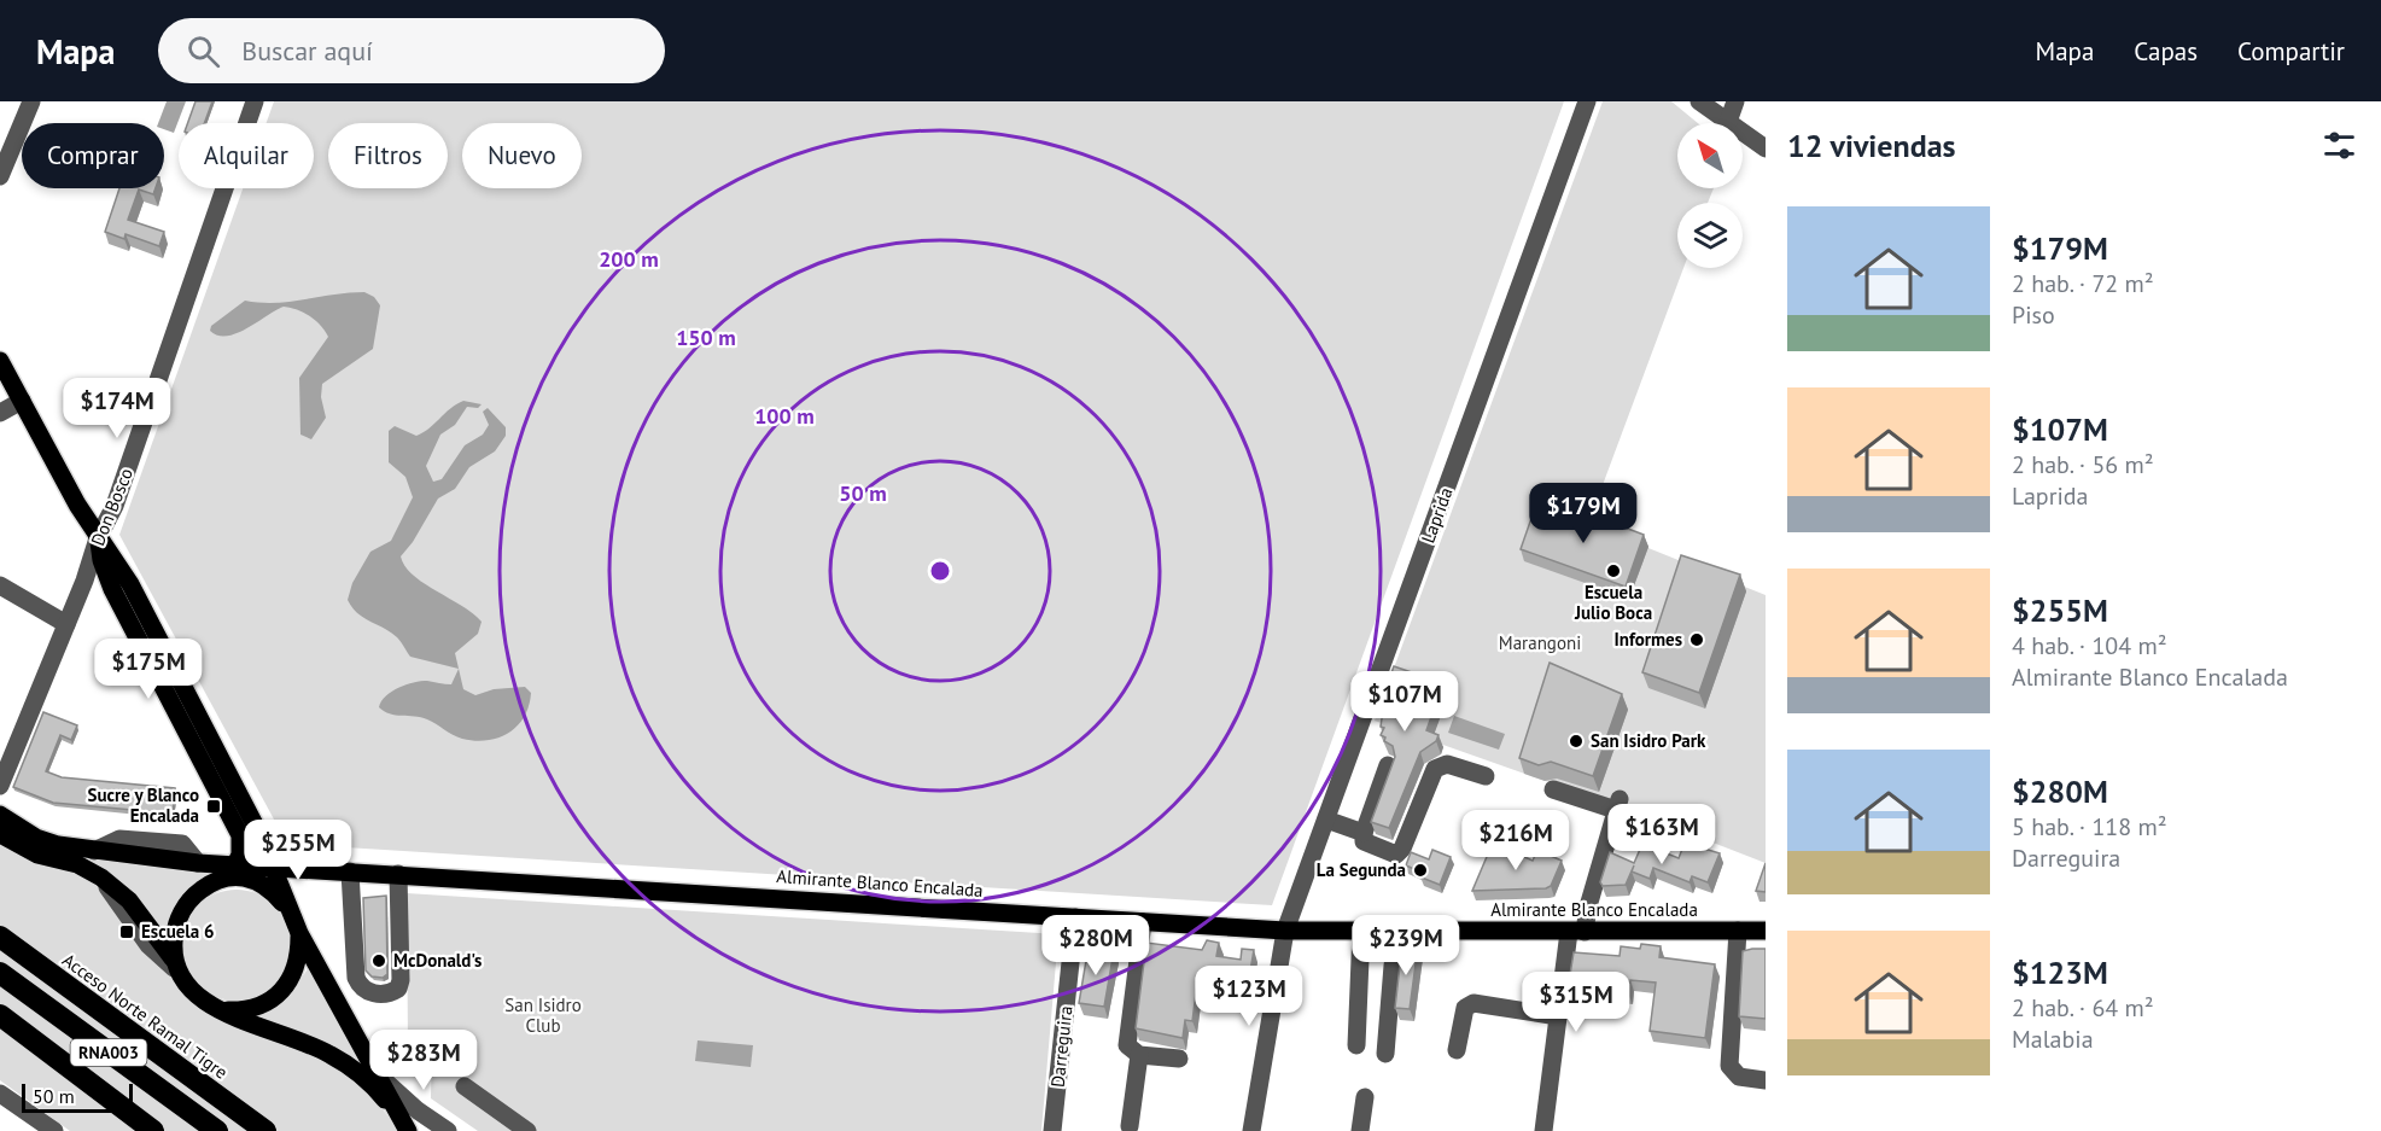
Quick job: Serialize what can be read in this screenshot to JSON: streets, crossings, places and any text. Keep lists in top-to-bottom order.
{
  "streets": {
    "highway": ["Acceso Norte Ramal Tigre", "RNA003"],
    "main road": ["Almirante Blanco Encalada"],
    "street": ["Don Bosco", "Laprida", "Darreguira"]
  },
  "crossings": [
    ["Laprida", "Almirante Blanco Encalada"],
    ["Almirante Blanco Encalada", "Darreguira"]
  ],
  "parks": ["Marangoni", "San Isidro Club"],
  "places": {
    "other": [
      "Escuela Julio Boca",
      "Informes",
      "San Isidro Park",
      "La Segunda",
      "McDonald's"
    ],
    "transit": ["Sucre y Blanco Encalada", "Escuela 6"]
  },
  "scale_bar": "50 m",
  "north": "top left",
  "page": {
    "header": "Mapa",
    "search": "Buscar aquí",
    "nav": ["Mapa", "Capas", "Compartir"],
    "heading": "12 viviendas",
    "chip": [
      "Comprar",
      "Alquilar",
      "Filtros",
      "Nuevo"
    ],
    "list": [
      {
        "name": "$179M",
        "note": "2 hab. · 72 m² · Piso"
      },
      {
        "name": "$107M",
        "note": "2 hab. · 56 m² · Laprida"
      },
      {
        "name": "$255M",
        "note": "4 hab. · 104 m² · Almirante Blanco Encalada"
      },
      {
        "name": "$280M",
        "note": "5 hab. · 118 m² · Darreguira"
      },
      {
        "name": "$123M",
        "note": "2 hab. · 64 m² · Malabia"
      }
    ],
    "price": [
      "$174M",
      "$179M",
      "$175M",
      "$107M",
      "$163M",
      "$216M",
      "$255M",
      "$280M",
      "$239M",
      "$123M",
      "$315M",
      "$283M"
    ],
    "scale": "50 m"
  },
  "rings": [
    "200 m",
    "150 m",
    "100 m",
    "50 m"
  ]
}
